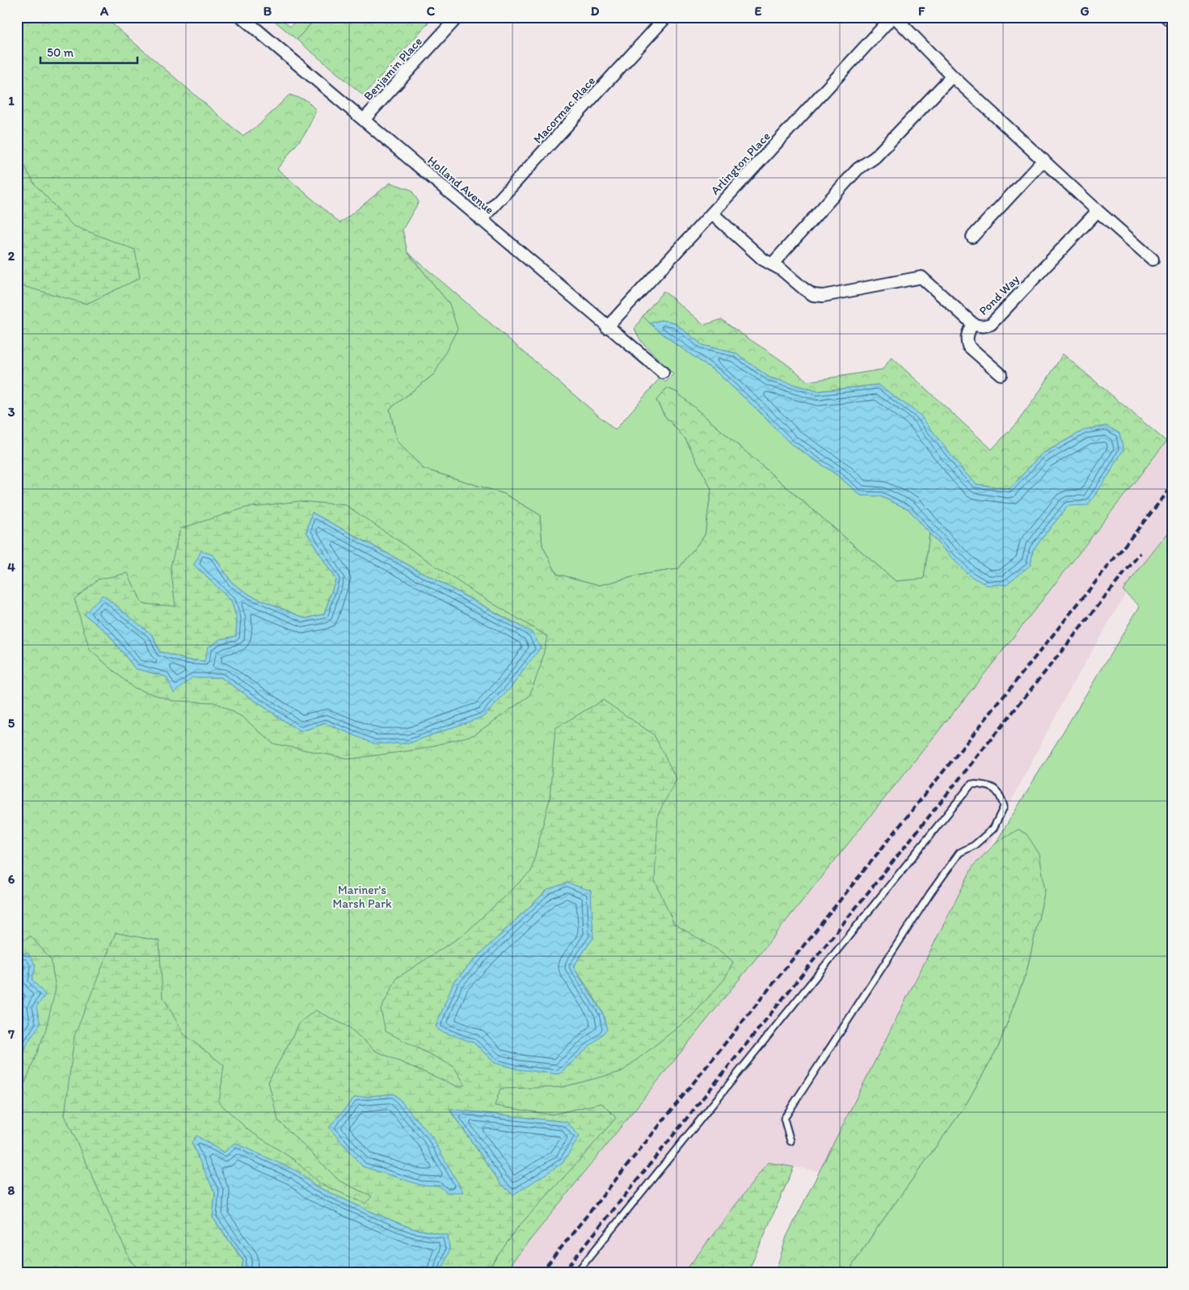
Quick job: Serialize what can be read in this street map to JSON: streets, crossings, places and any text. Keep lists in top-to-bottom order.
{
  "streets": {
    "street": [
      "Benjamin Place",
      "Macormac Place",
      "Arlington Place",
      "Holland Avenue",
      "Pond Way"
    ]
  },
  "crossings": [
    ["Benjamin Place", "Holland Avenue"],
    ["Macormac Place", "Holland Avenue"],
    ["Arlington Place", "Holland Avenue"],
    ["Arlington Place", "Pond Way"]
  ],
  "parks": ["Mariner's Marsh Park"],
  "scale_bar": "50 m",
  "grid": {
    "columns": [
      "A",
      "B",
      "C",
      "D",
      "E",
      "F",
      "G"
    ],
    "rows": [
      "1",
      "2",
      "3",
      "4",
      "5",
      "6",
      "7",
      "8"
    ]
  }
}
